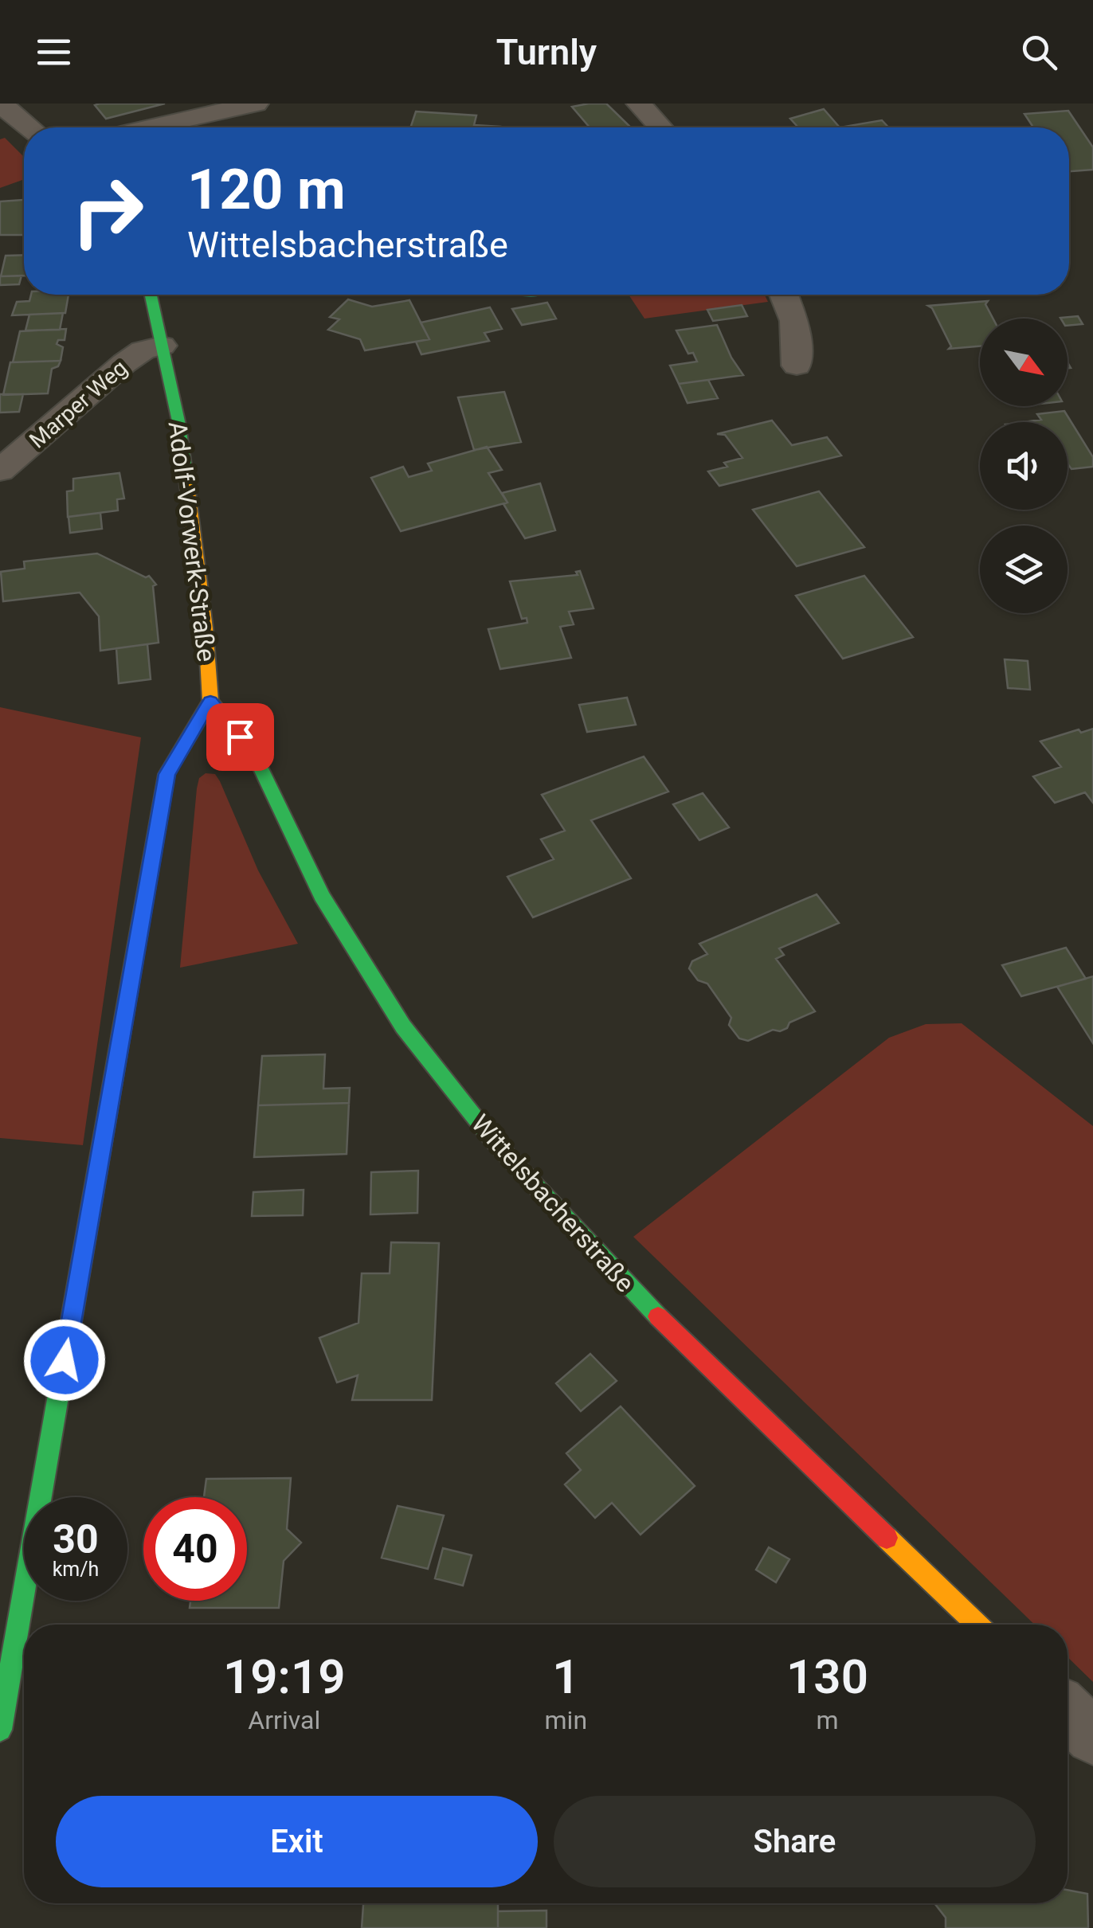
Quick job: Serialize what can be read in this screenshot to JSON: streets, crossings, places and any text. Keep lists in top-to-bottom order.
{
  "streets": {
    "street": ["Marper Weg", "Adolf-Vorwerk-Straße", "Wittelsbacherstraße"]
  },
  "crossings": [
    ["Marper Weg", "Adolf-Vorwerk-Straße"],
    ["Adolf-Vorwerk-Straße", "Wittelsbacherstraße"]
  ],
  "north": "bottom right",
  "page": {
    "header": "Turnly",
    "turn": ["120 m", "Wittelsbacherstraße"],
    "speed": "30 km/h",
    "limit": "40",
    "eta": [
      "19:19",
      "Arrival",
      "1",
      "min",
      "130",
      "m"
    ],
    "buttons": ["Exit", "Share"]
  }
}
